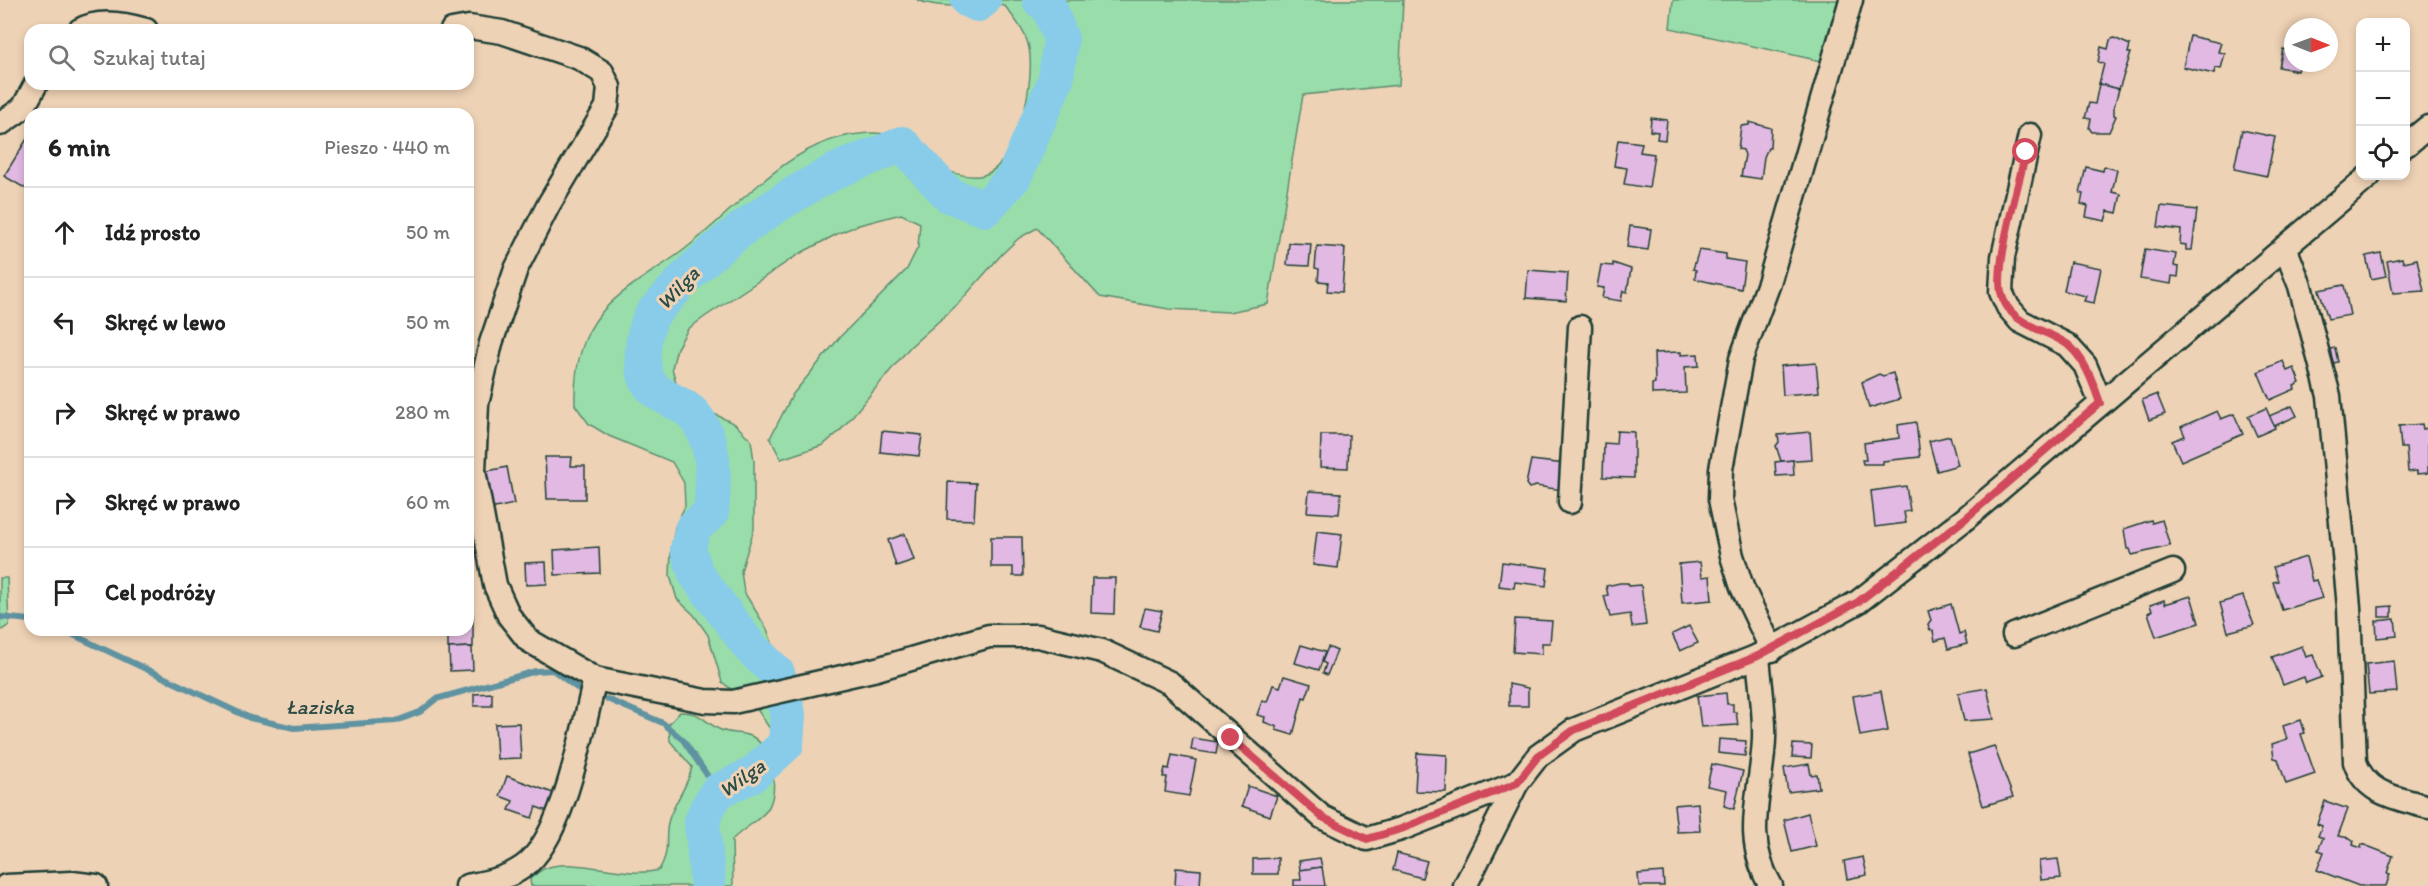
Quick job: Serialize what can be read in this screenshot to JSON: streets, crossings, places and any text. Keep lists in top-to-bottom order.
{
  "water": ["Wilga", "Łaziska"],
  "north": "right",
  "page": {
    "map_buttons": ["+", "−"],
    "search": "Szukaj tutaj",
    "heading": ["6 min", "Pieszo · 440 m"],
    "list": [
      ["Idź prosto", "50 m"],
      ["Skręć w lewo", "50 m"],
      ["Skręć w prawo", "280 m"],
      ["Skręć w prawo", "60 m"],
      "Cel podróży"
    ]
  }
}
